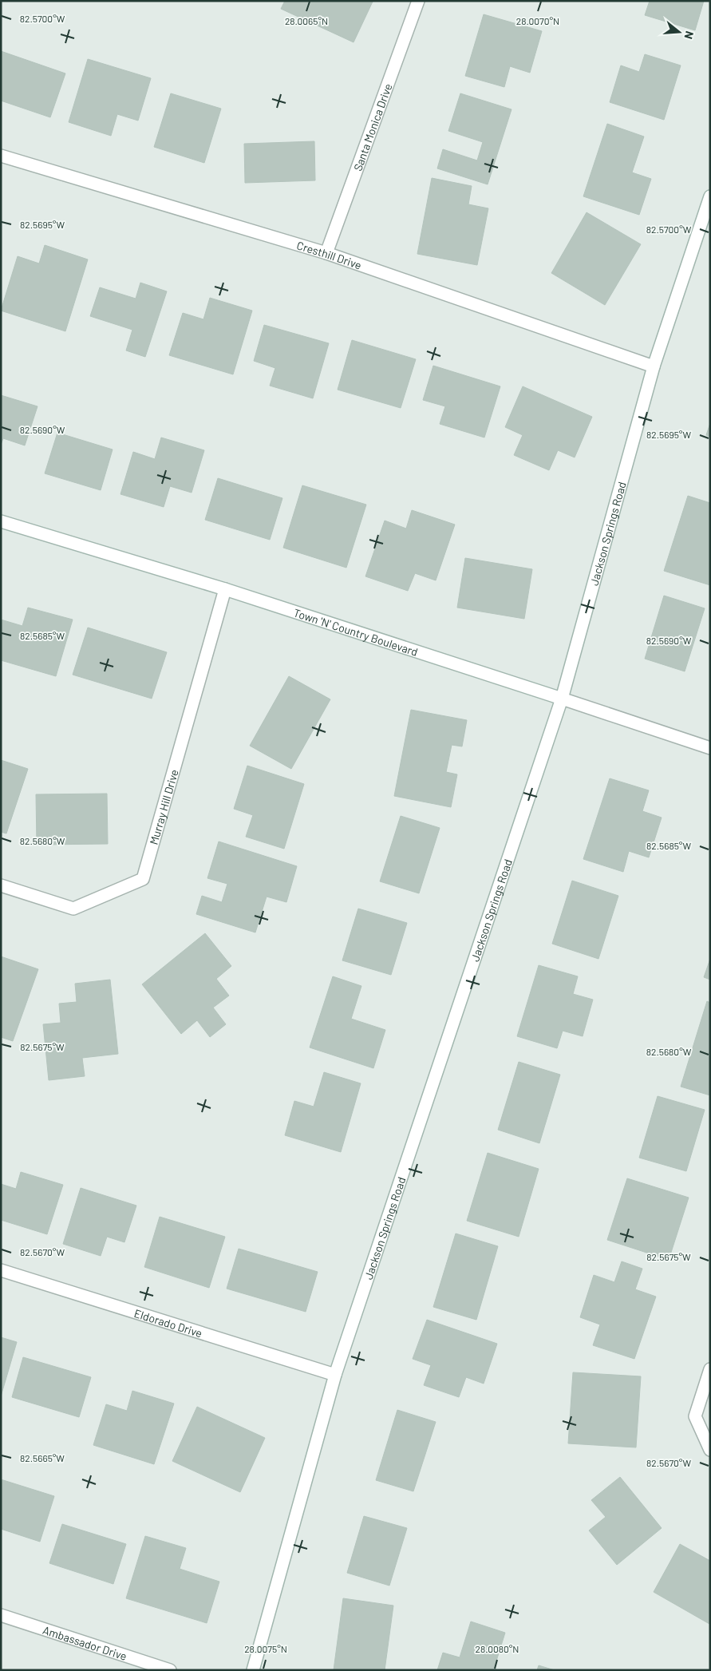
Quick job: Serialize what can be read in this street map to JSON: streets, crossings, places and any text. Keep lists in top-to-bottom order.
{
  "streets": {
    "street": [
      "Santa Monica Drive",
      "Cresthill Drive",
      "Jackson Springs Road",
      "Town 'N' Country Boulevard",
      "Murray Hill Drive",
      "Eldorado Drive",
      "Ambassador Drive"
    ]
  },
  "crossings": [
    ["Santa Monica Drive", "Cresthill Drive"],
    ["Cresthill Drive", "Jackson Springs Road"],
    ["Jackson Springs Road", "Town 'N' Country Boulevard"],
    ["Jackson Springs Road", "Eldorado Drive"],
    ["Town 'N' Country Boulevard", "Murray Hill Drive"]
  ],
  "north": "right",
  "coordinates": [
    "82.5700°W",
    "28.0065°N",
    "28.0070°N",
    "82.5695°W",
    "82.5690°W",
    "82.5685°W",
    "82.5680°W",
    "82.5675°W",
    "82.5670°W",
    "82.5665°W",
    "28.0075°N",
    "28.0080°N"
  ]
}
